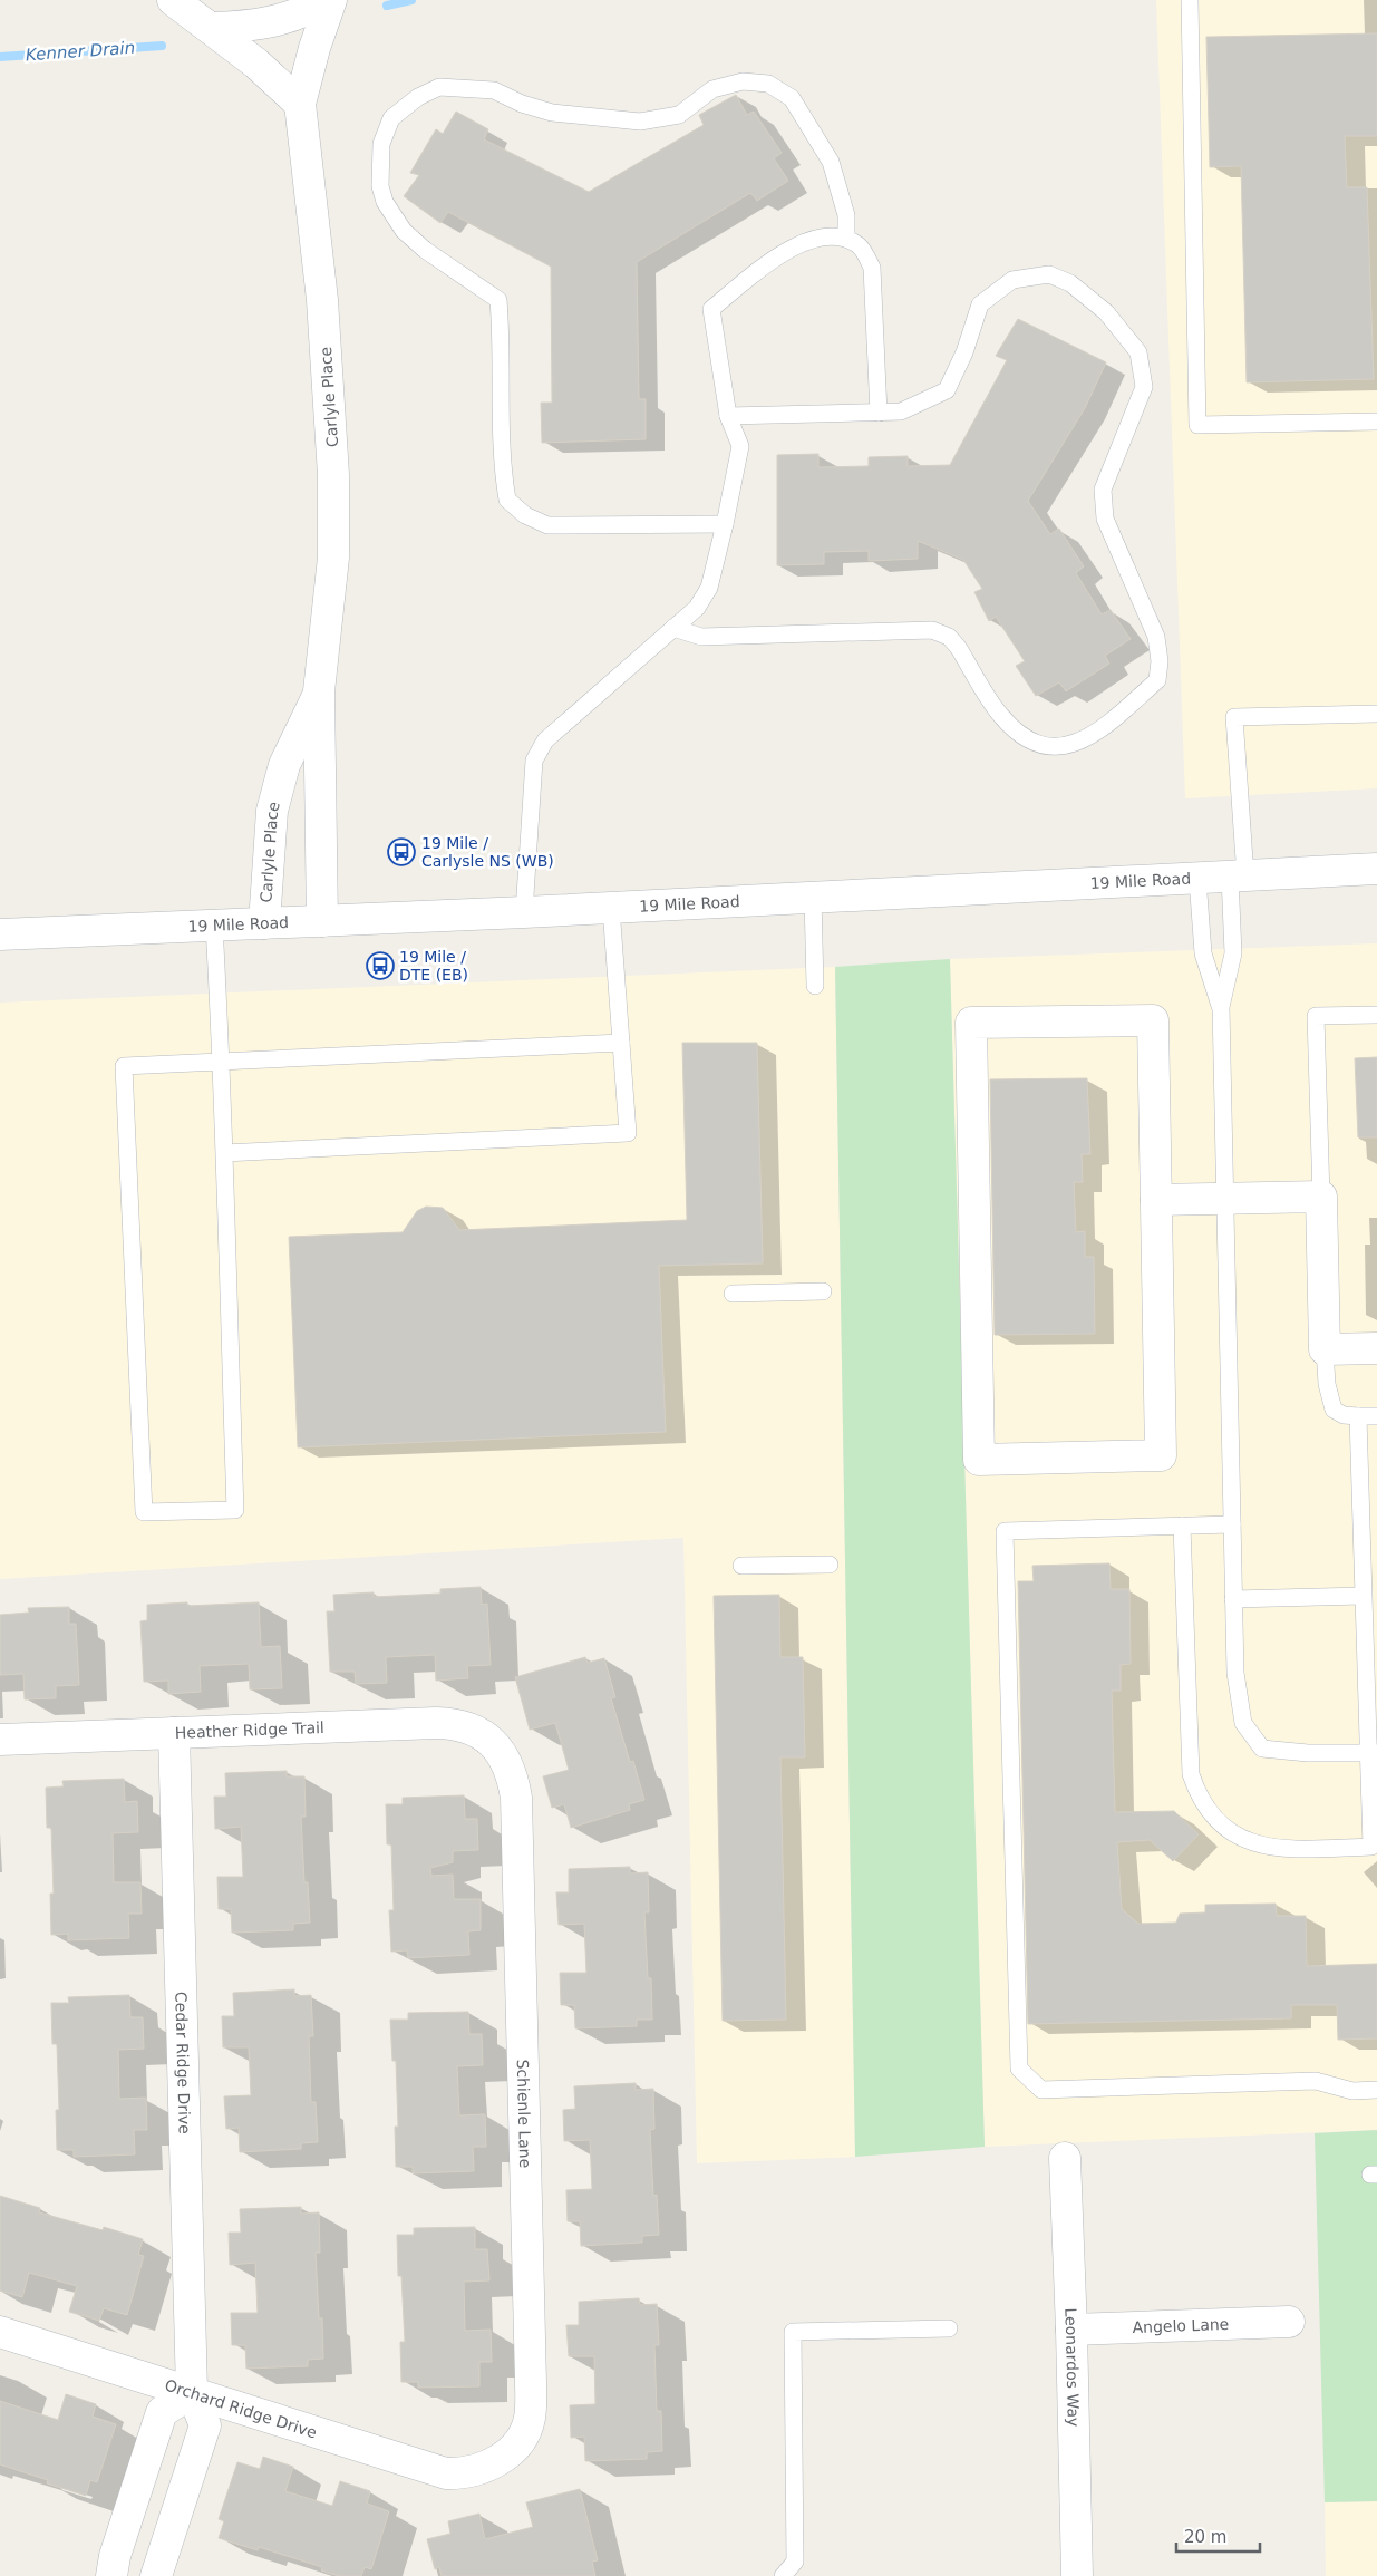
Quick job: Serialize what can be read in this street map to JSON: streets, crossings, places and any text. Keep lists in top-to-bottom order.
{
  "streets": {
    "street": [
      "Carlyle Place",
      "19 Mile Road",
      "Heather Ridge Trail",
      "Cedar Ridge Drive",
      "Schienle Lane",
      "Angelo Lane",
      "Leonardos Way",
      "Orchard Ridge Drive"
    ]
  },
  "crossings": [
    ["Carlyle Place", "19 Mile Road"],
    ["Heather Ridge Trail", "Cedar Ridge Drive"],
    ["Heather Ridge Trail", "Schienle Lane"],
    ["Cedar Ridge Drive", "Orchard Ridge Drive"],
    ["Schienle Lane", "Orchard Ridge Drive"],
    ["Angelo Lane", "Leonardos Way"]
  ],
  "water": ["Kenner Drain"],
  "places": {
    "bus stop": ["19 Mile / Carlysle NS (WB)", "19 Mile / DTE (EB)"]
  },
  "scale_bar": "20 m"
}
